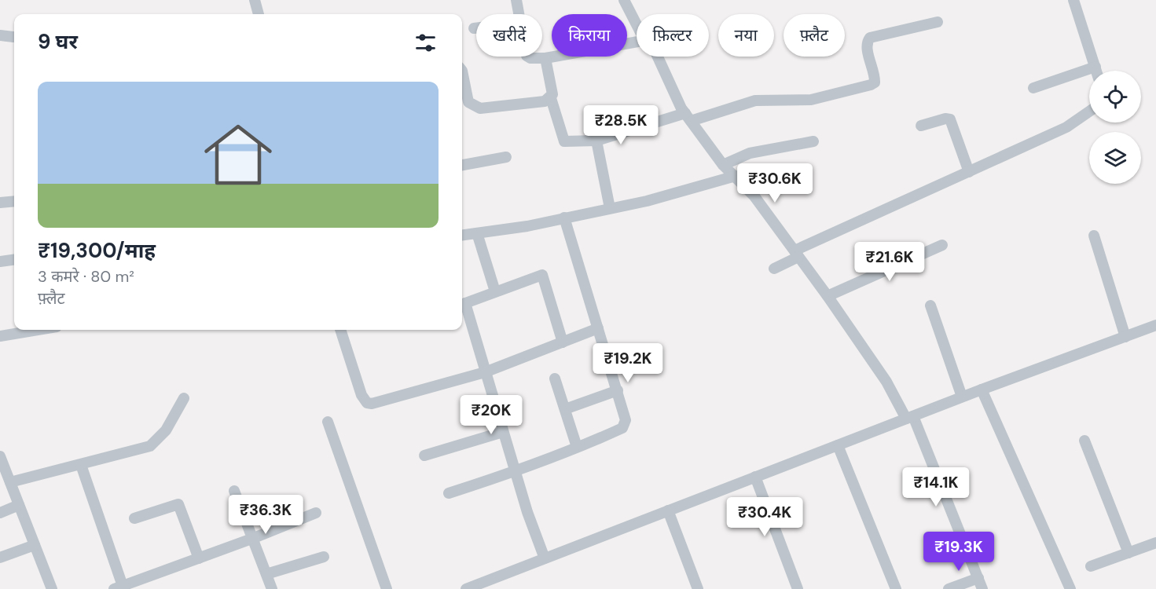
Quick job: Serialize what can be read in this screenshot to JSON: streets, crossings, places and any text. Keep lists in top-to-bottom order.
{
  "page": {
    "chip": [
      "खरीदें",
      "किराया",
      "फ़िल्टर",
      "नया",
      "फ़्लैट"
    ],
    "heading": "9 घर",
    "list": [
      {
        "name": "₹19,300/माह",
        "note": "3 कमरे · 80 m² · फ़्लैट"
      }
    ],
    "price": [
      "₹28.5K",
      "₹30.6K",
      "₹21.6K",
      "₹19.2K",
      "₹20K",
      "₹14.1K",
      "₹36.3K",
      "₹30.4K",
      "₹19.3K"
    ]
  }
}
